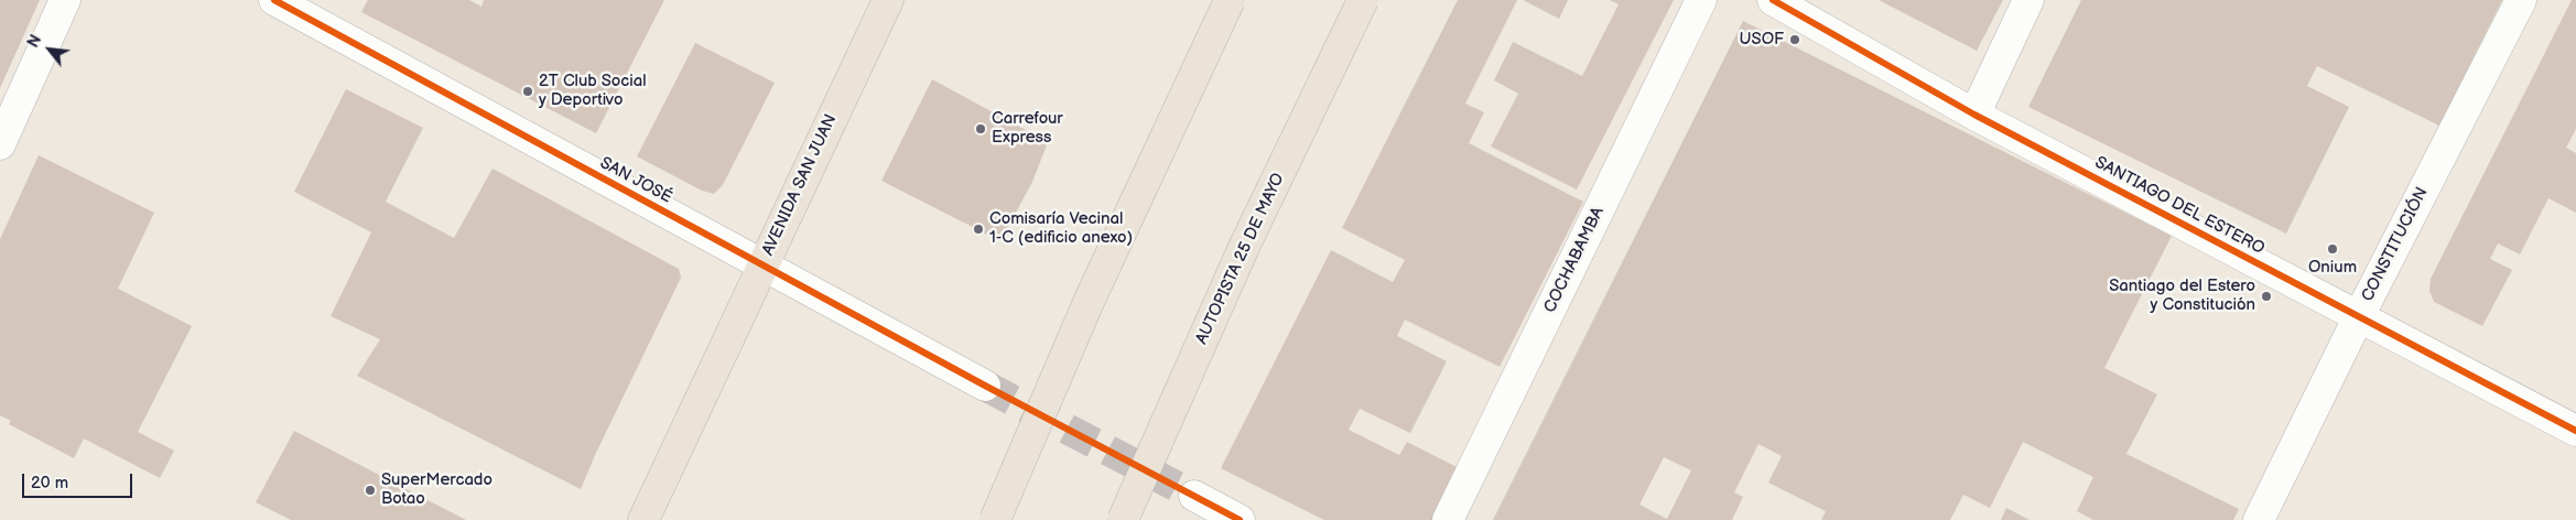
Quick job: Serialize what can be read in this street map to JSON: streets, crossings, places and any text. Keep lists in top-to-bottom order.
{
  "streets": {
    "main road": ["AVENIDA SAN JUAN", "AUTOPISTA 25 DE MAYO"],
    "street": [
      "SAN JOSÉ",
      "SANTIAGO DEL ESTERO",
      "CONSTITUCIÓN",
      "COCHABAMBA"
    ]
  },
  "crossings": [
    ["SAN JOSÉ", "AVENIDA SAN JUAN"],
    ["SANTIAGO DEL ESTERO", "CONSTITUCIÓN"]
  ],
  "places": [
    "USOF",
    "2T Club Social y Deportivo",
    "Carrefour Express",
    "Comisaría Vecinal 1-C (edificio anexo)",
    "Onium",
    "Santiago del Estero y Constitución",
    "SuperMercado Botao"
  ],
  "scale_bar": "20 m",
  "north": "top left"
}
